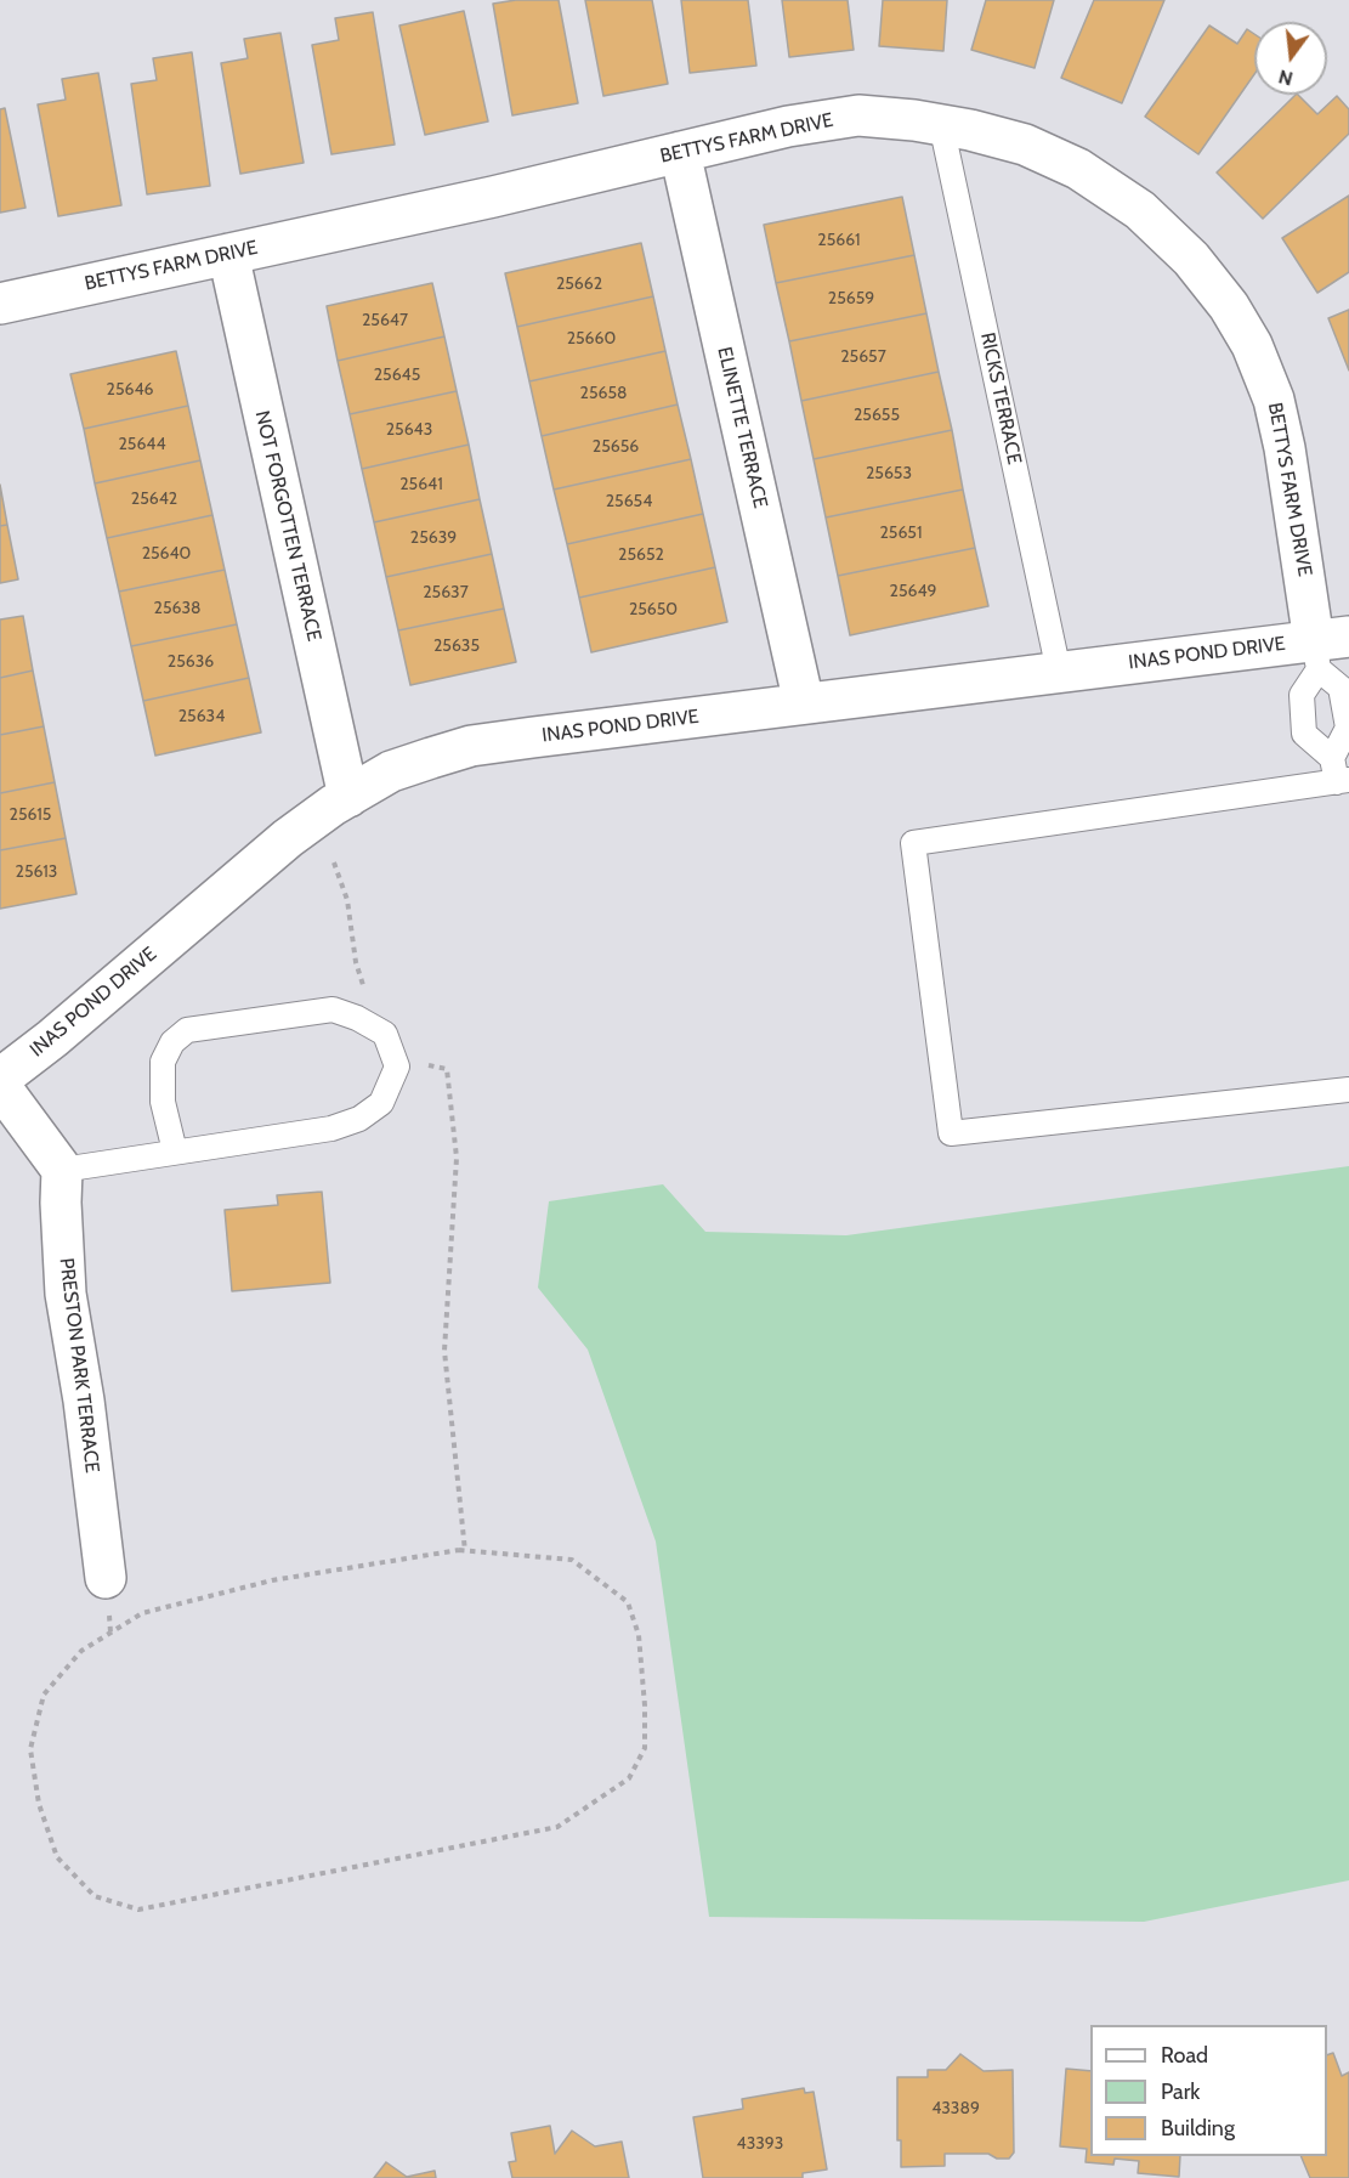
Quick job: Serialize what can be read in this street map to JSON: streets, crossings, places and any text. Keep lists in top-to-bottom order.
{
  "streets": {
    "street": [
      "BETTYS FARM DRIVE",
      "ELINETTE TERRACE",
      "NOT FORGOTTEN TERRACE",
      "INAS POND DRIVE",
      "PRESTON PARK TERRACE"
    ],
    "lane": ["RICKS TERRACE"]
  },
  "crossings": [
    ["BETTYS FARM DRIVE", "RICKS TERRACE"],
    ["BETTYS FARM DRIVE", "ELINETTE TERRACE"],
    ["BETTYS FARM DRIVE", "NOT FORGOTTEN TERRACE"],
    ["BETTYS FARM DRIVE", "INAS POND DRIVE"],
    ["RICKS TERRACE", "INAS POND DRIVE"],
    ["ELINETTE TERRACE", "INAS POND DRIVE"],
    ["NOT FORGOTTEN TERRACE", "INAS POND DRIVE"]
  ],
  "house_numbers": [
    "25661",
    "25662",
    "25659",
    "25647",
    "25660",
    "25657",
    "25645",
    "25646",
    "25658",
    "25655",
    "25643",
    "25644",
    "25656",
    "25653",
    "25641",
    "25642",
    "25654",
    "25651",
    "25639",
    "25640",
    "25652",
    "25649",
    "25637",
    "25638",
    "25650",
    "25635",
    "25636",
    "25634",
    "25615",
    "25613",
    "43389",
    "43393"
  ],
  "legend": ["Road", "Park", "Building"],
  "north": "bottom"
}
